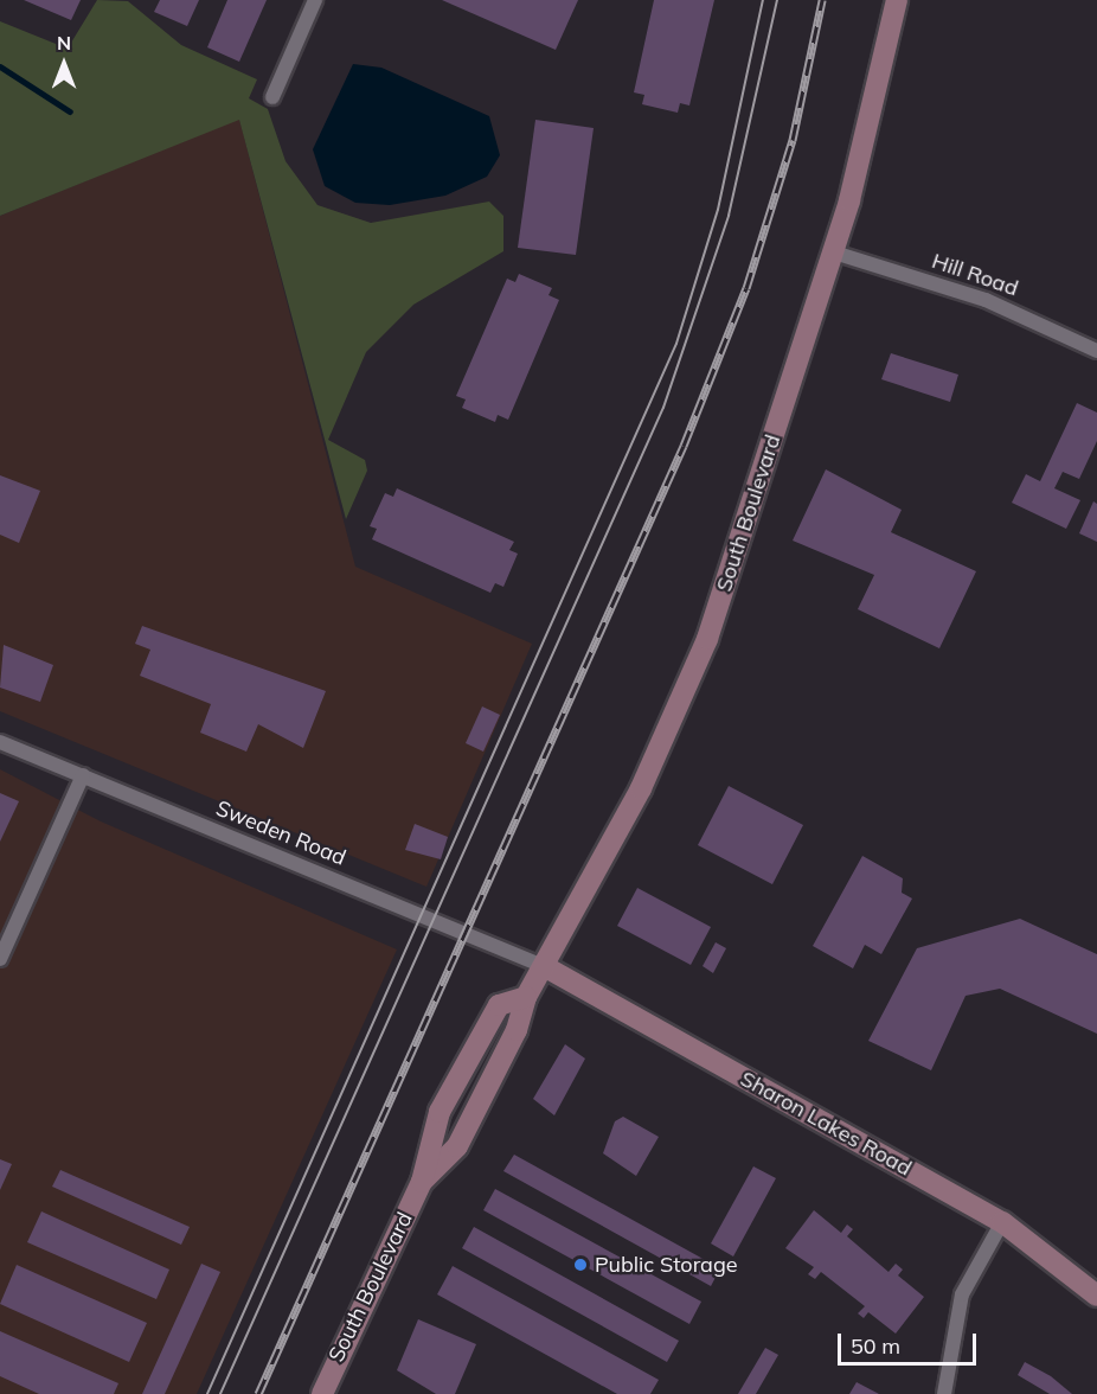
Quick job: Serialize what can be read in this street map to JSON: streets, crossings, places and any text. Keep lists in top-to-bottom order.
{
  "streets": {
    "main road": ["South Boulevard", "Sharon Lakes Road"],
    "street": ["Hill Road", "Sweden Road"]
  },
  "crossings": [
    ["Hill Road", "South Boulevard"],
    ["South Boulevard", "Sweden Road"],
    ["South Boulevard", "Sharon Lakes Road"],
    ["Sweden Road", "Sharon Lakes Road"]
  ],
  "places": ["Public Storage"],
  "scale_bar": "50 m",
  "north": "top"
}
